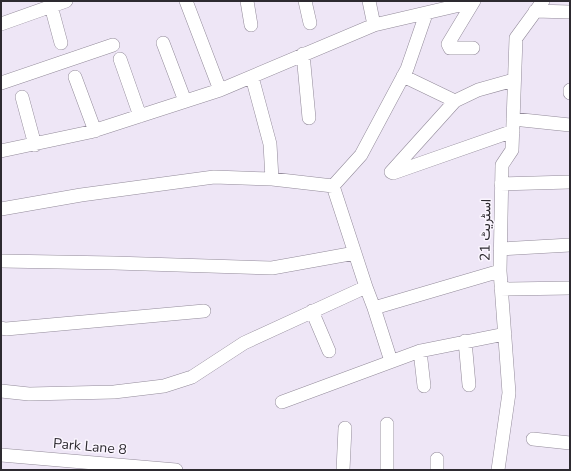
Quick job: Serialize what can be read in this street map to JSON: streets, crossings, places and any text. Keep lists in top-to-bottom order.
{
  "streets": {
    "street": ["اسٹریٹ 21", "Park Lane 8"]
  }
}
